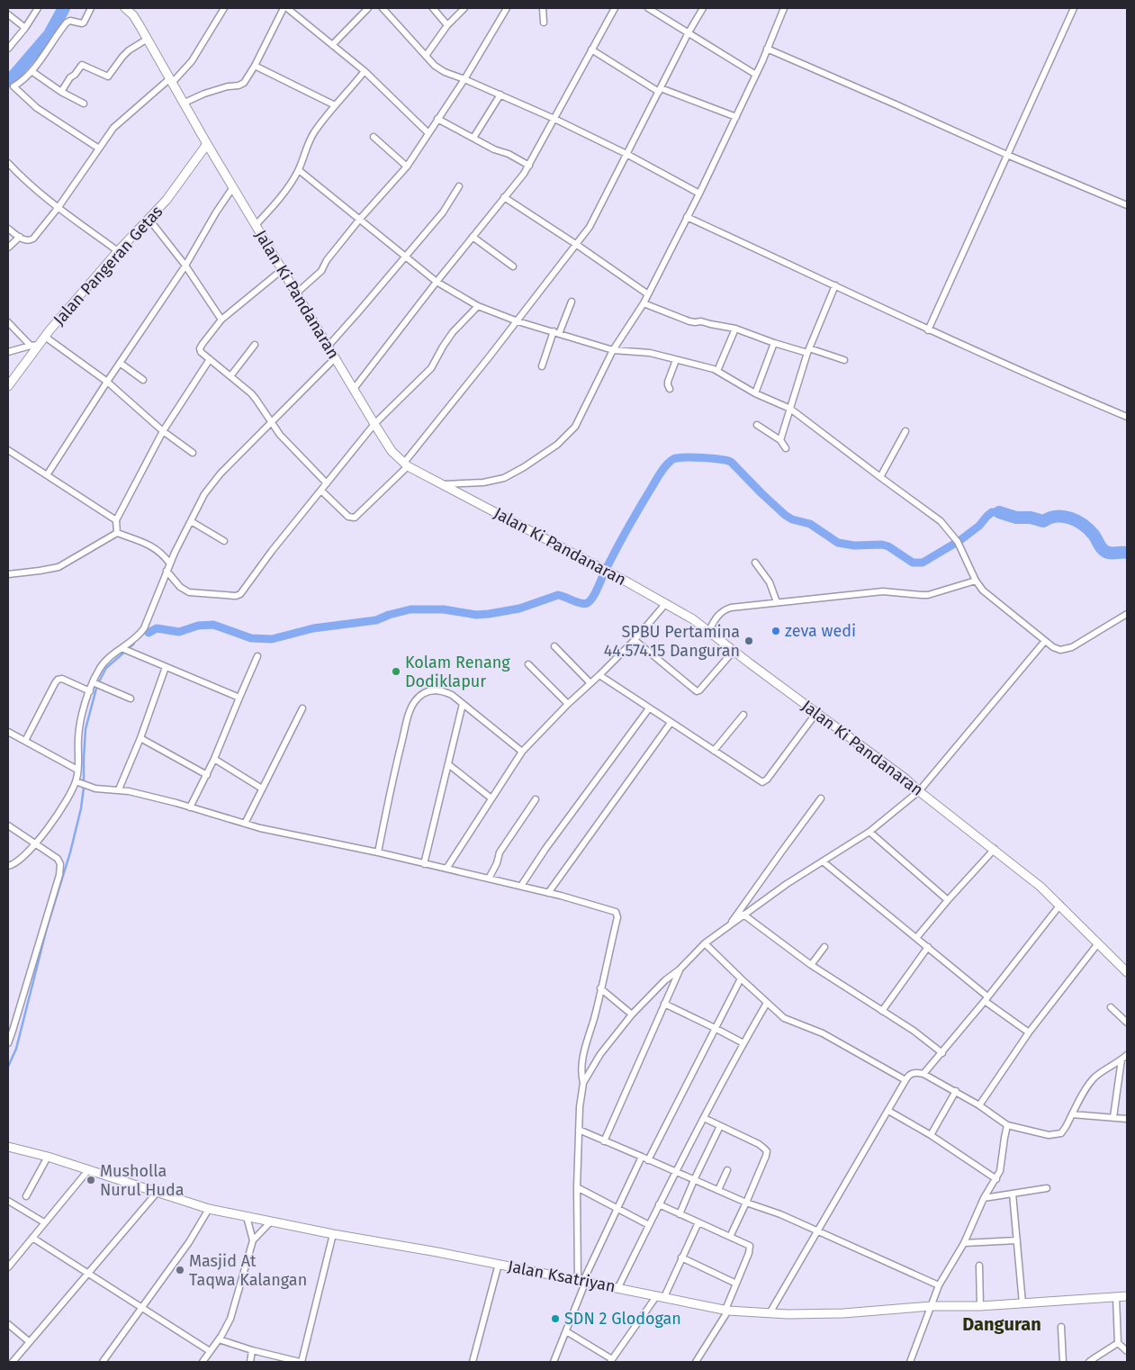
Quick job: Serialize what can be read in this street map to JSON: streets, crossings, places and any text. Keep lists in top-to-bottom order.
{
  "streets": {
    "street": ["Jalan Pangeran Getas", "Jalan Ki Pandanaran", "Jalan Ksatriyan"]
  },
  "crossings": [
    ["Jalan Pangeran Getas", "Jalan Ki Pandanaran"]
  ],
  "districts": ["Danguran"],
  "places": [
    "zeva wedi",
    "SPBU Pertamina 44.574.15 Danguran",
    "Kolam Renang Dodiklapur",
    "Musholla Nurul Huda",
    "Masjid At Taqwa Kalangan",
    "SDN 2 Glodogan"
  ]
}
